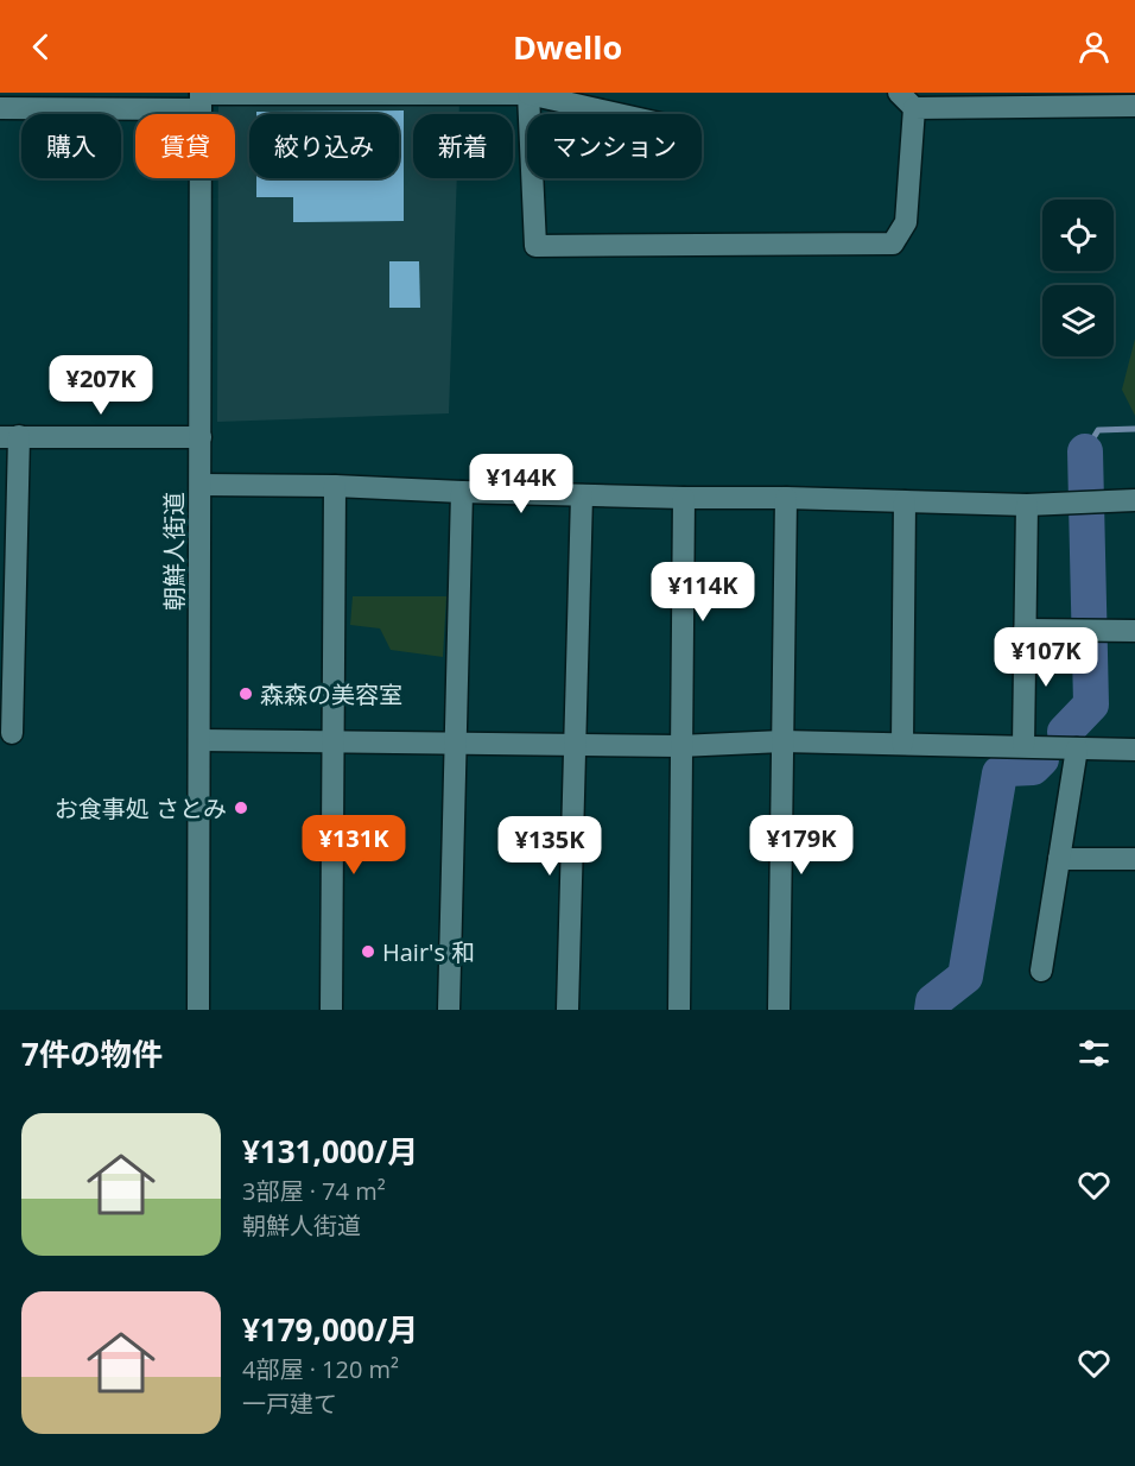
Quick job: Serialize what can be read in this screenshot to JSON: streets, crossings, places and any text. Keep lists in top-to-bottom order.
{
  "streets": {
    "street": ["朝鮮人街道"]
  },
  "places": ["森森の美容室", "お食事処 さとみ", "Hair's 和"],
  "page": {
    "header": "Dwello",
    "chip": [
      "購入",
      "賃貸",
      "絞り込み",
      "新着",
      "マンション"
    ],
    "price": [
      "¥207K",
      "¥144K",
      "¥114K",
      "¥107K",
      "¥131K",
      "¥179K",
      "¥135K"
    ],
    "heading": "7件の物件",
    "list": [
      {
        "name": "¥131,000/月",
        "note": "3部屋 · 74 m² · 朝鮮人街道"
      },
      {
        "name": "¥179,000/月",
        "note": "4部屋 · 120 m² · 一戸建て"
      }
    ]
  }
}
